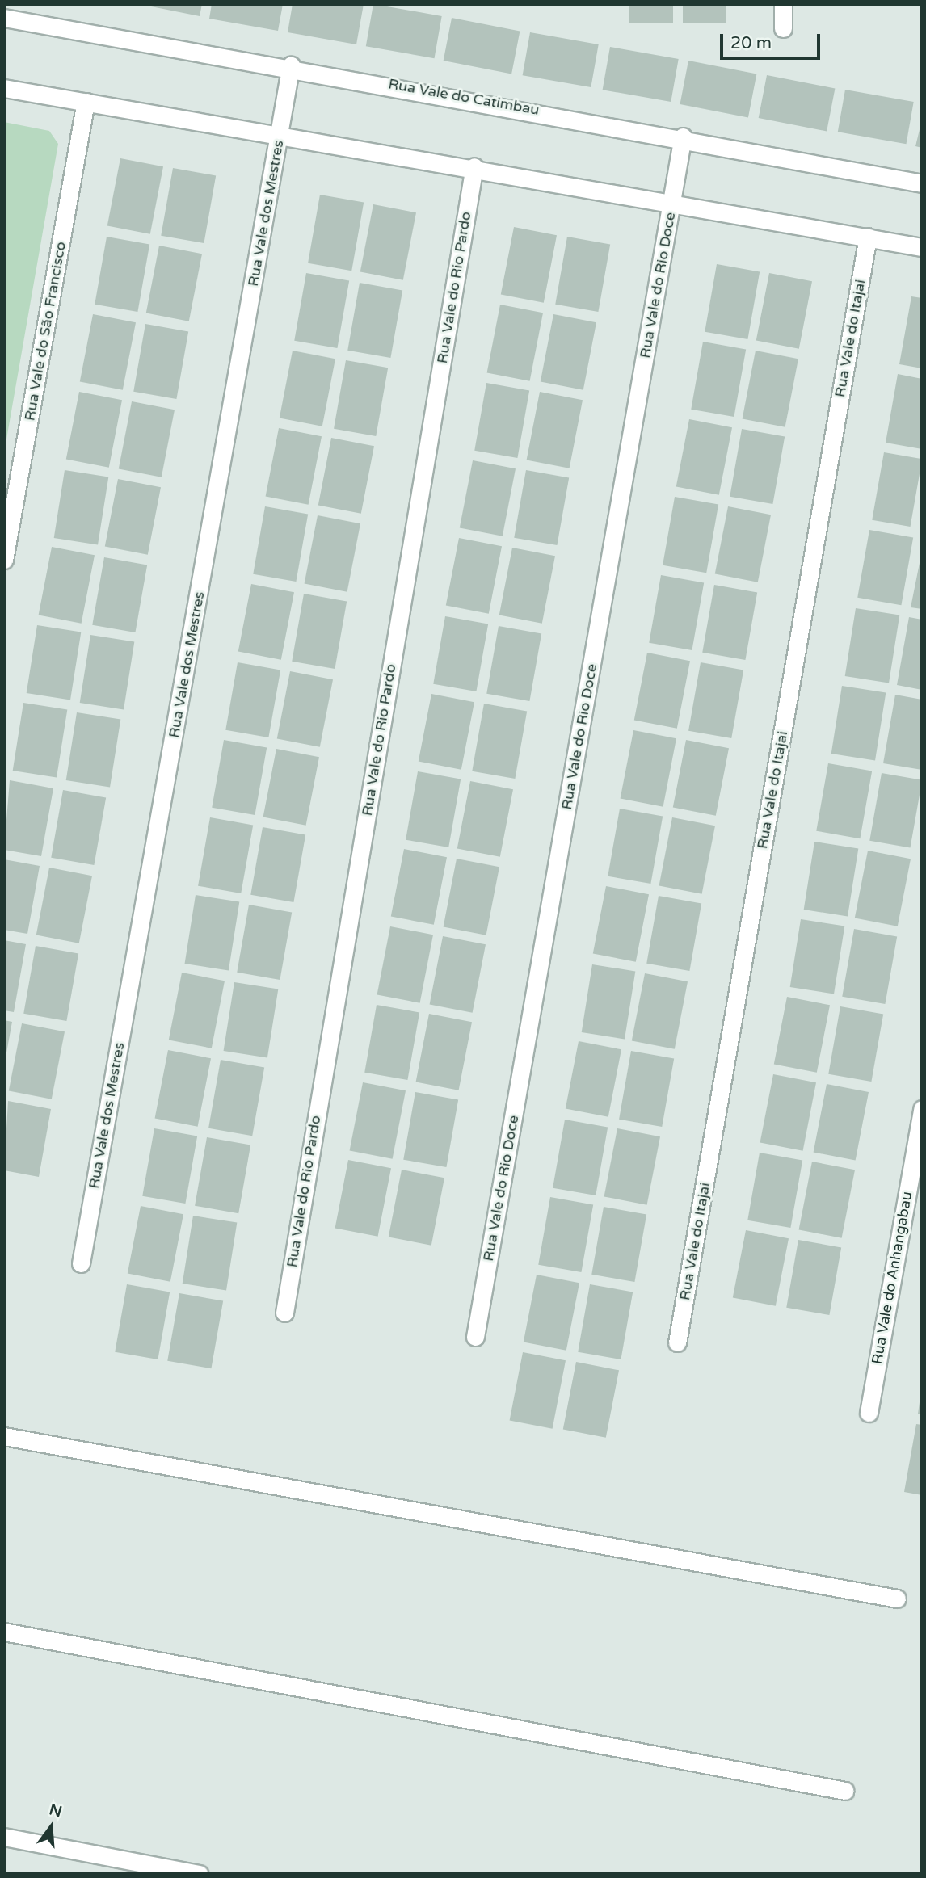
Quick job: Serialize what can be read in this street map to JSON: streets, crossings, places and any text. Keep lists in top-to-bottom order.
{
  "streets": {
    "street": [
      "Rua Vale do Catimbau",
      "Rua Vale dos Mestres",
      "Rua Vale do Rio Doce",
      "Rua Vale do Rio Pardo",
      "Rua Vale do São Francisco",
      "Rua Vale do Itajai",
      "Rua Vale do Anhangabau"
    ]
  },
  "crossings": [
    ["Rua Vale do Catimbau", "Rua Vale dos Mestres"],
    ["Rua Vale do Catimbau", "Rua Vale do Rio Doce"]
  ],
  "scale_bar": "20 m",
  "north": "top"
}
